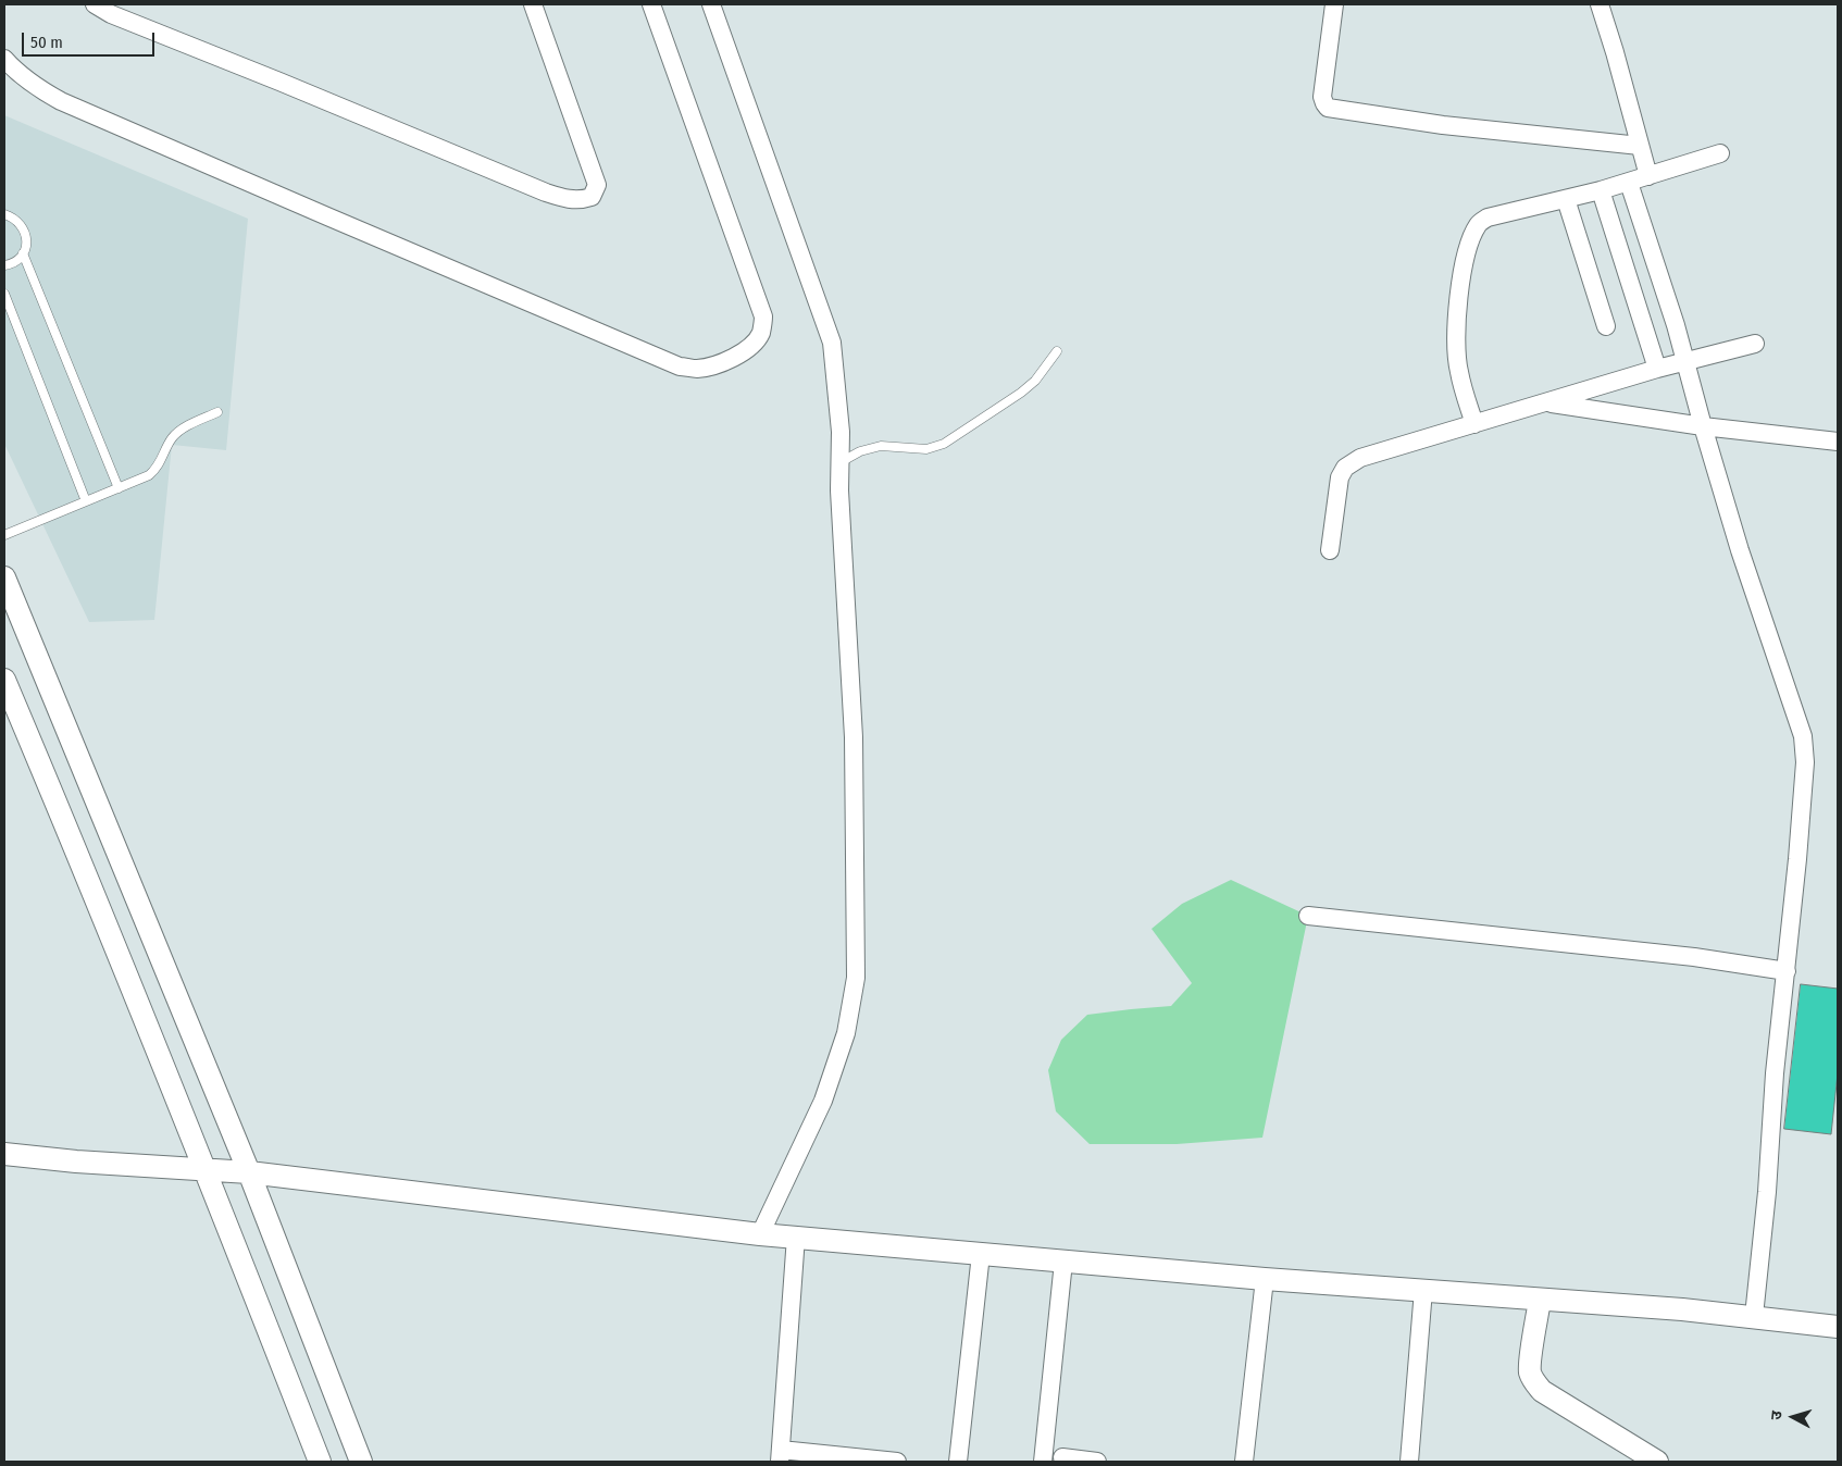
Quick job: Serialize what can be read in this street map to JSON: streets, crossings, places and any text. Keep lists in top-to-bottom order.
{
  "scale_bar": "50 m",
  "north": "left"
}
